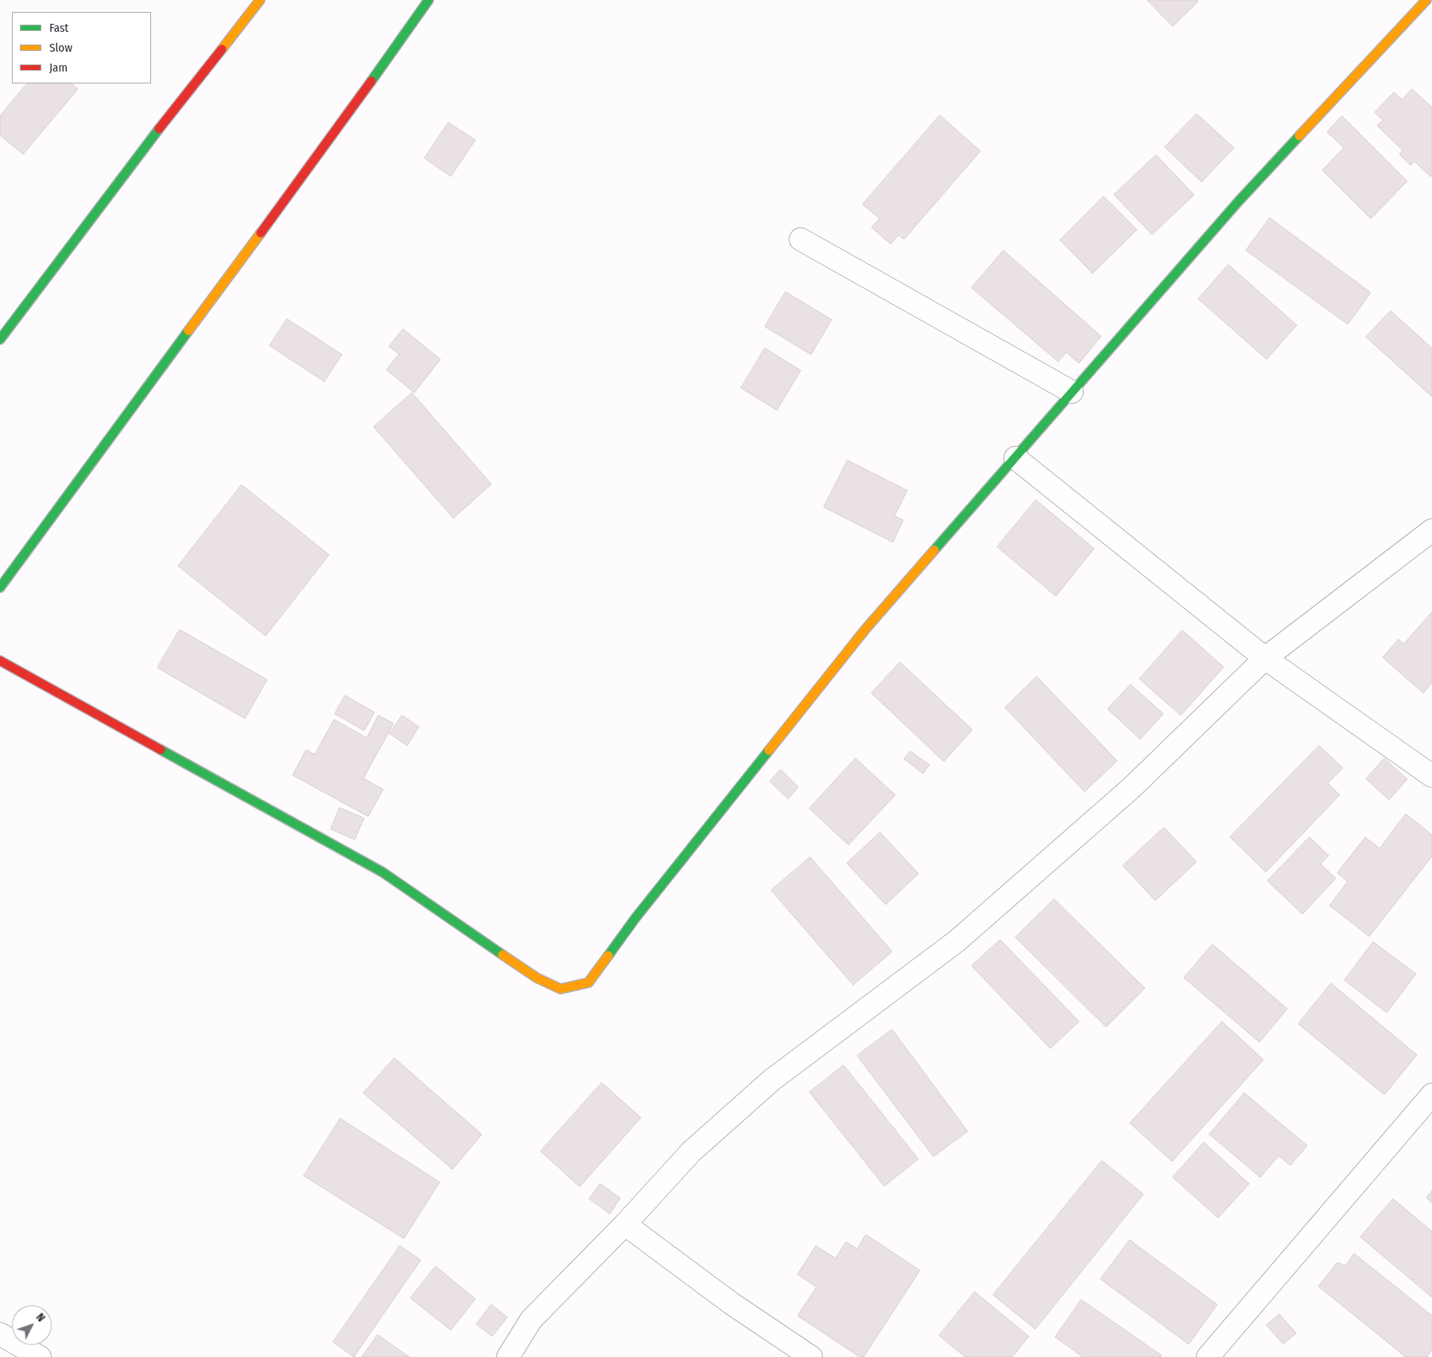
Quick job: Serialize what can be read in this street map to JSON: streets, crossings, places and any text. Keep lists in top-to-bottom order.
{
  "legend": ["Fast", "Slow", "Jam"],
  "north": "top right"
}
